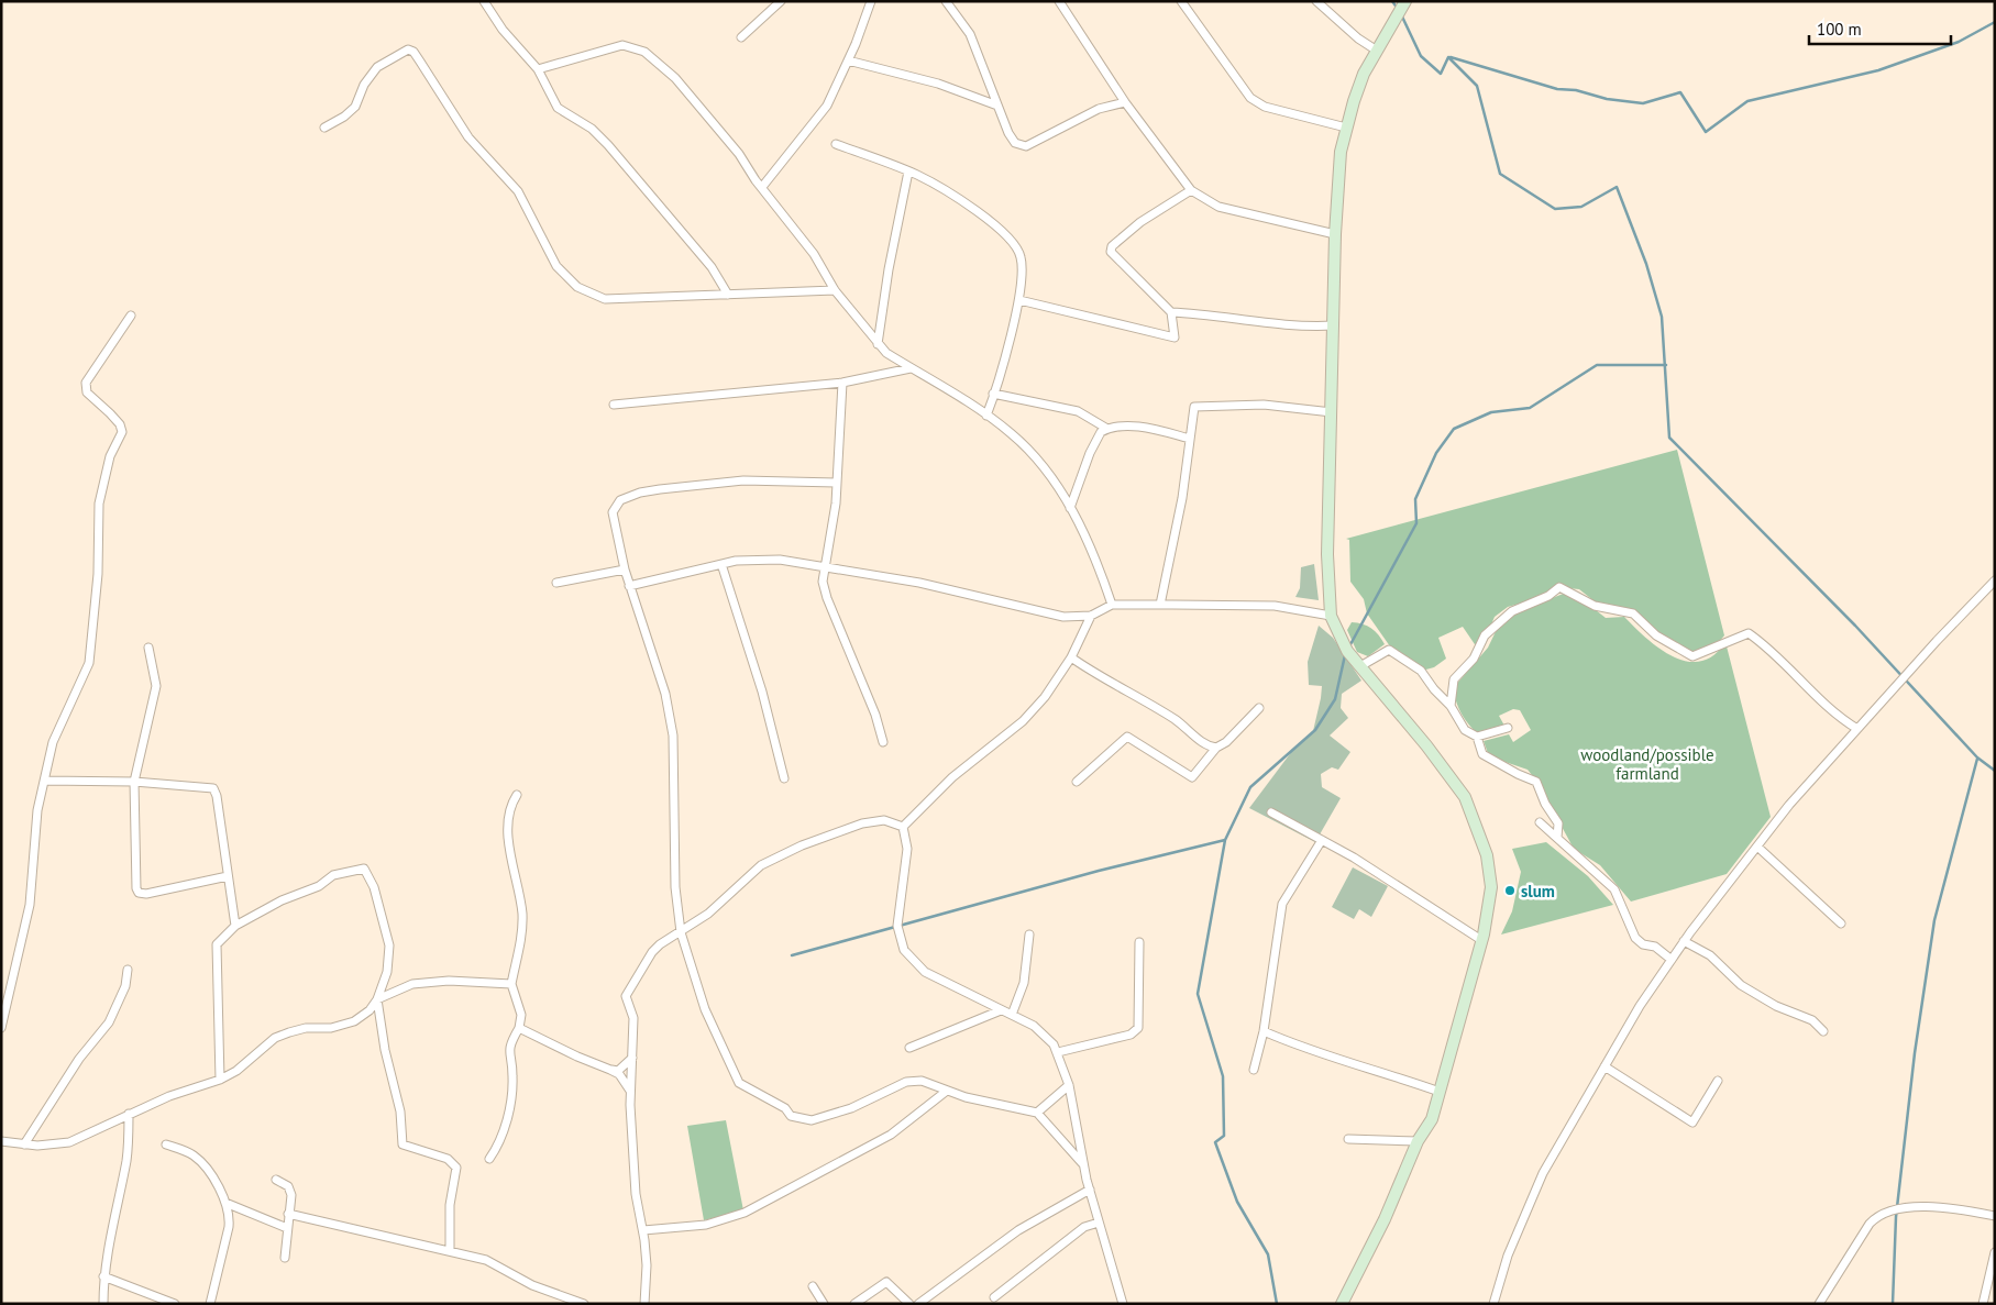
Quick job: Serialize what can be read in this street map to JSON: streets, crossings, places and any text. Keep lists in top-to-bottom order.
{
  "parks": ["woodland/possible farmland"],
  "places": ["slum"],
  "scale_bar": "100 m"
}
